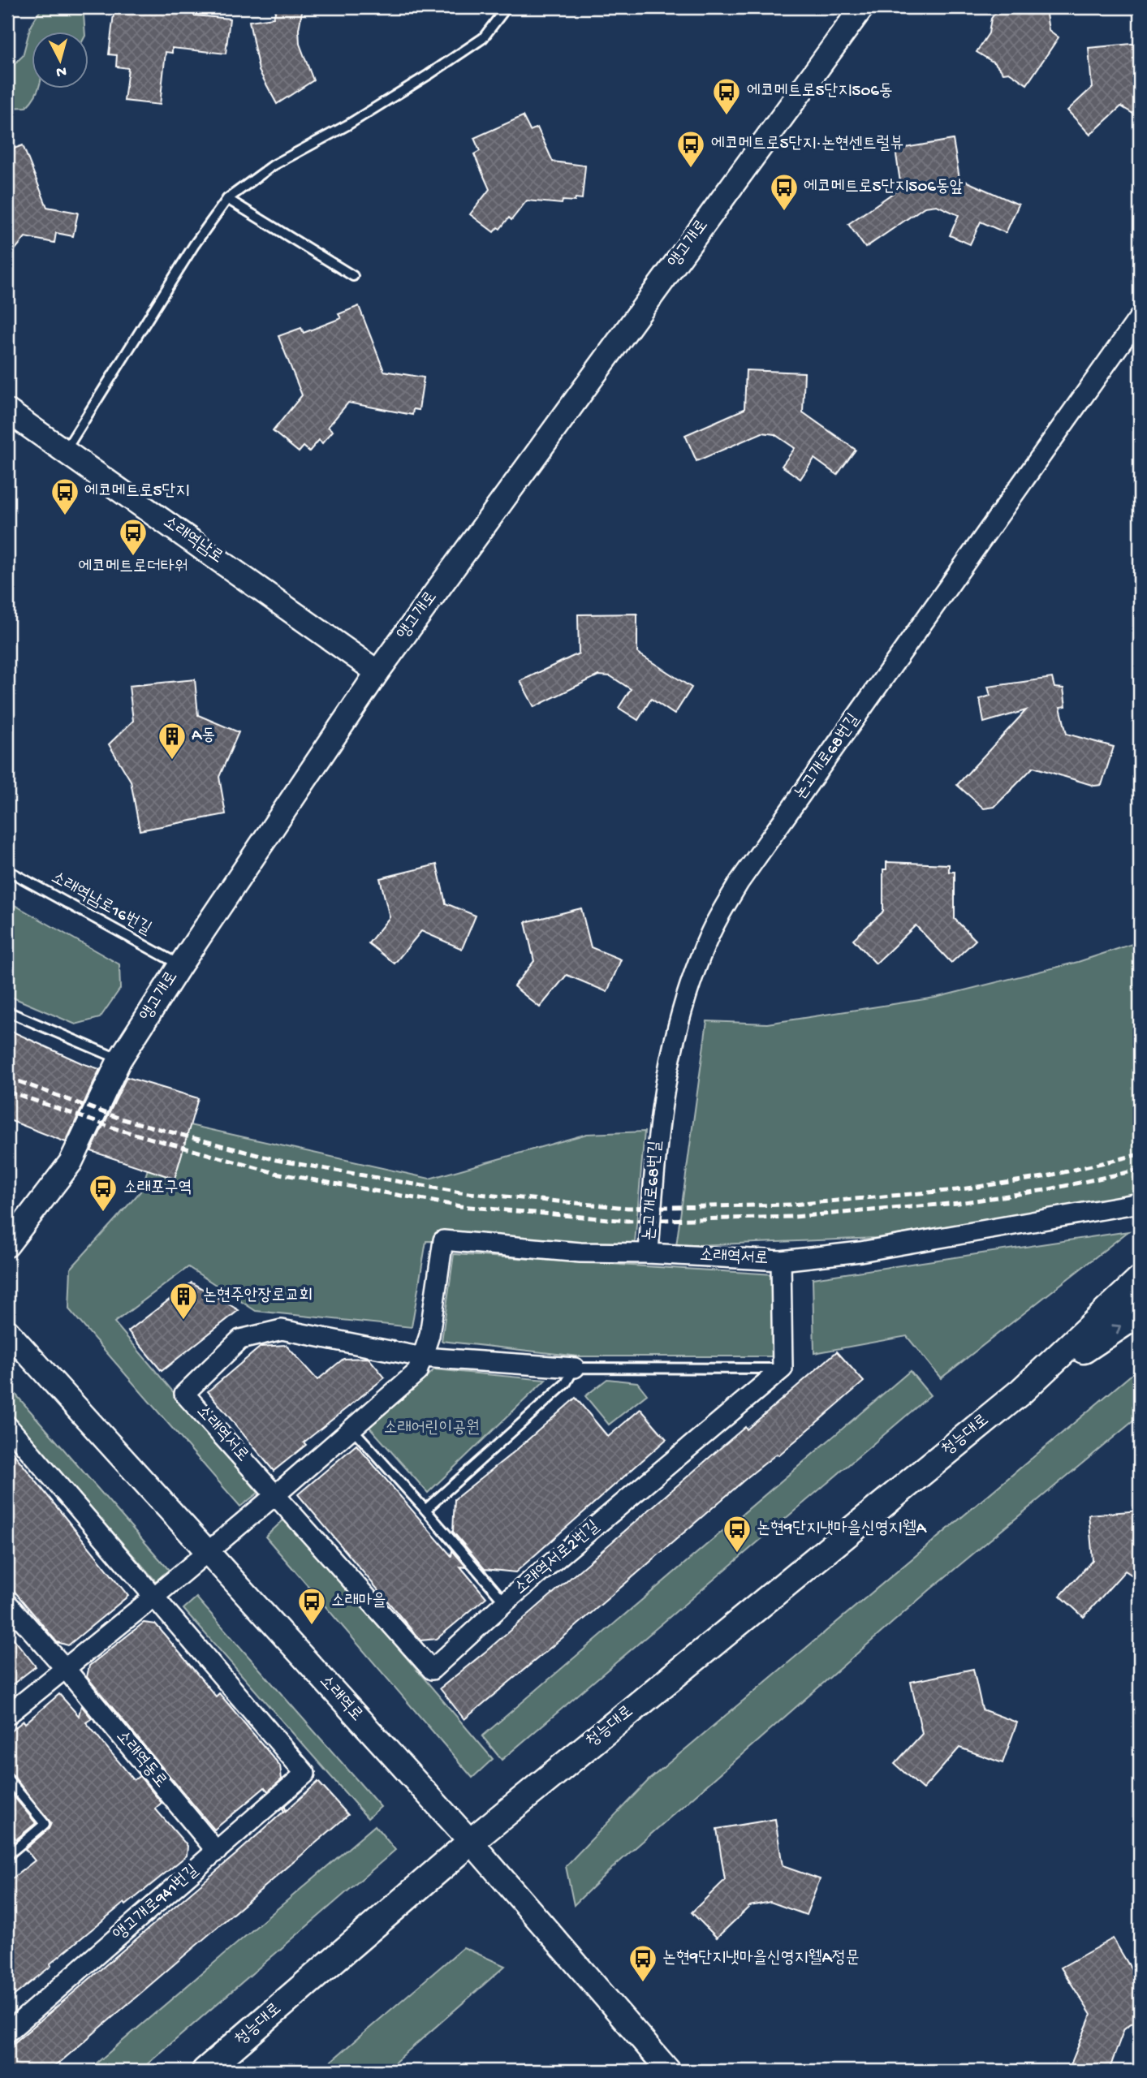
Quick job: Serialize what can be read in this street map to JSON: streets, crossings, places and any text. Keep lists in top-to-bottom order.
{
  "streets": {
    "main road": ["청능대로"],
    "street": [
      "앵고개로",
      "소래역남로",
      "논고개로68번길",
      "소래역서로",
      "소래역서로2번길",
      "소래역로",
      "소래역동로",
      "앵고개로941번길"
    ],
    "lane": ["소래역남로16번길"]
  },
  "crossings": [
    ["앵고개로", "소래역남로"],
    ["앵고개로", "소래역남로16번길"],
    ["논고개로68번길", "소래역서로"],
    ["소래역서로", "소래역서로2번길"],
    ["소래역서로", "소래역로"],
    ["청능대로", "소래역로"],
    ["소래역동로", "앵고개로941번길"]
  ],
  "parks": ["소래어린이공원"],
  "places": {
    "bus stop": [
      "에코메트로5단지506동",
      "에코메트로5단지·논현센트럴뷰",
      "에코메트로5단지506동앞",
      "에코메트로5단지",
      "에코메트로더타워",
      "소래포구역",
      "논현9단지냇마을신영지웰A",
      "소래마을",
      "논현9단지냇마을신영지웰A정문"
    ],
    "building": ["A동", "논현주안장로교회"]
  },
  "north": "bottom"
}
